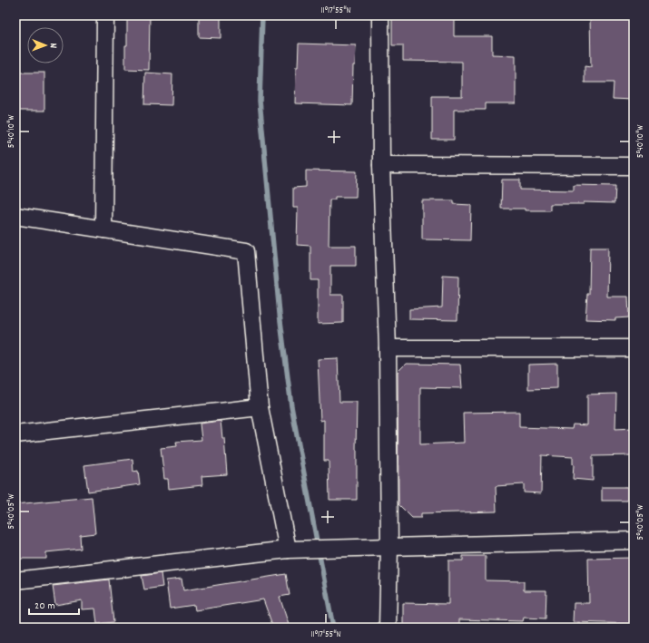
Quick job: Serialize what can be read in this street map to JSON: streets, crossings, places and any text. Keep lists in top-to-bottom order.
{
  "scale_bar": "20 m",
  "north": "right",
  "coordinates": ["11°17'55\"N", "5°40'10\"W", "5°40'05\"W"]
}
